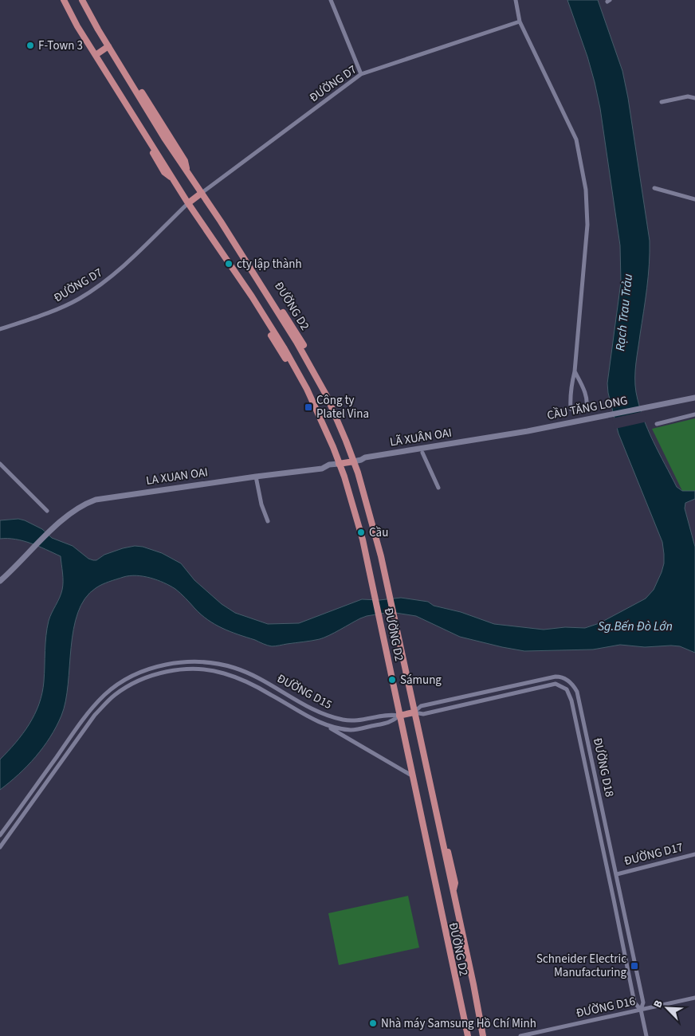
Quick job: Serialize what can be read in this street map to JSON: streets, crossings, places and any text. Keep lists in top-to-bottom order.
{
  "streets": {
    "main road": ["ĐƯỜNG D2", "CẦU TĂNG LONG", "LA XUAN OAI"],
    "street": [
      "ĐƯỜNG D7",
      "ĐƯỜNG D15",
      "ĐƯỜNG D18",
      "ĐƯỜNG D17",
      "ĐƯỜNG D16"
    ]
  },
  "crossings": [
    ["ĐƯỜNG D7", "ĐƯỜNG D2"],
    ["ĐƯỜNG D2", "CẦU TĂNG LONG"],
    ["ĐƯỜNG D2", "LA XUAN OAI"],
    ["ĐƯỜNG D2", "ĐƯỜNG D15"],
    ["ĐƯỜNG D2", "ĐƯỜNG D18"],
    ["ĐƯỜNG D18", "ĐƯỜNG D17"],
    ["ĐƯỜNG D18", "ĐƯỜNG D16"]
  ],
  "water": ["Rạch Trau Trảu", "Sg.Bến Đò Lớn"],
  "places": {
    "other": [
      "F-Town 3",
      "cty lập thành",
      "Cầu",
      "Sámung",
      "Nhà máy Samsung Hồ Chí Minh"
    ],
    "transit": ["Công ty Platel Vina", "Schneider Electric Manufacturing"]
  },
  "north": "top left"
}
